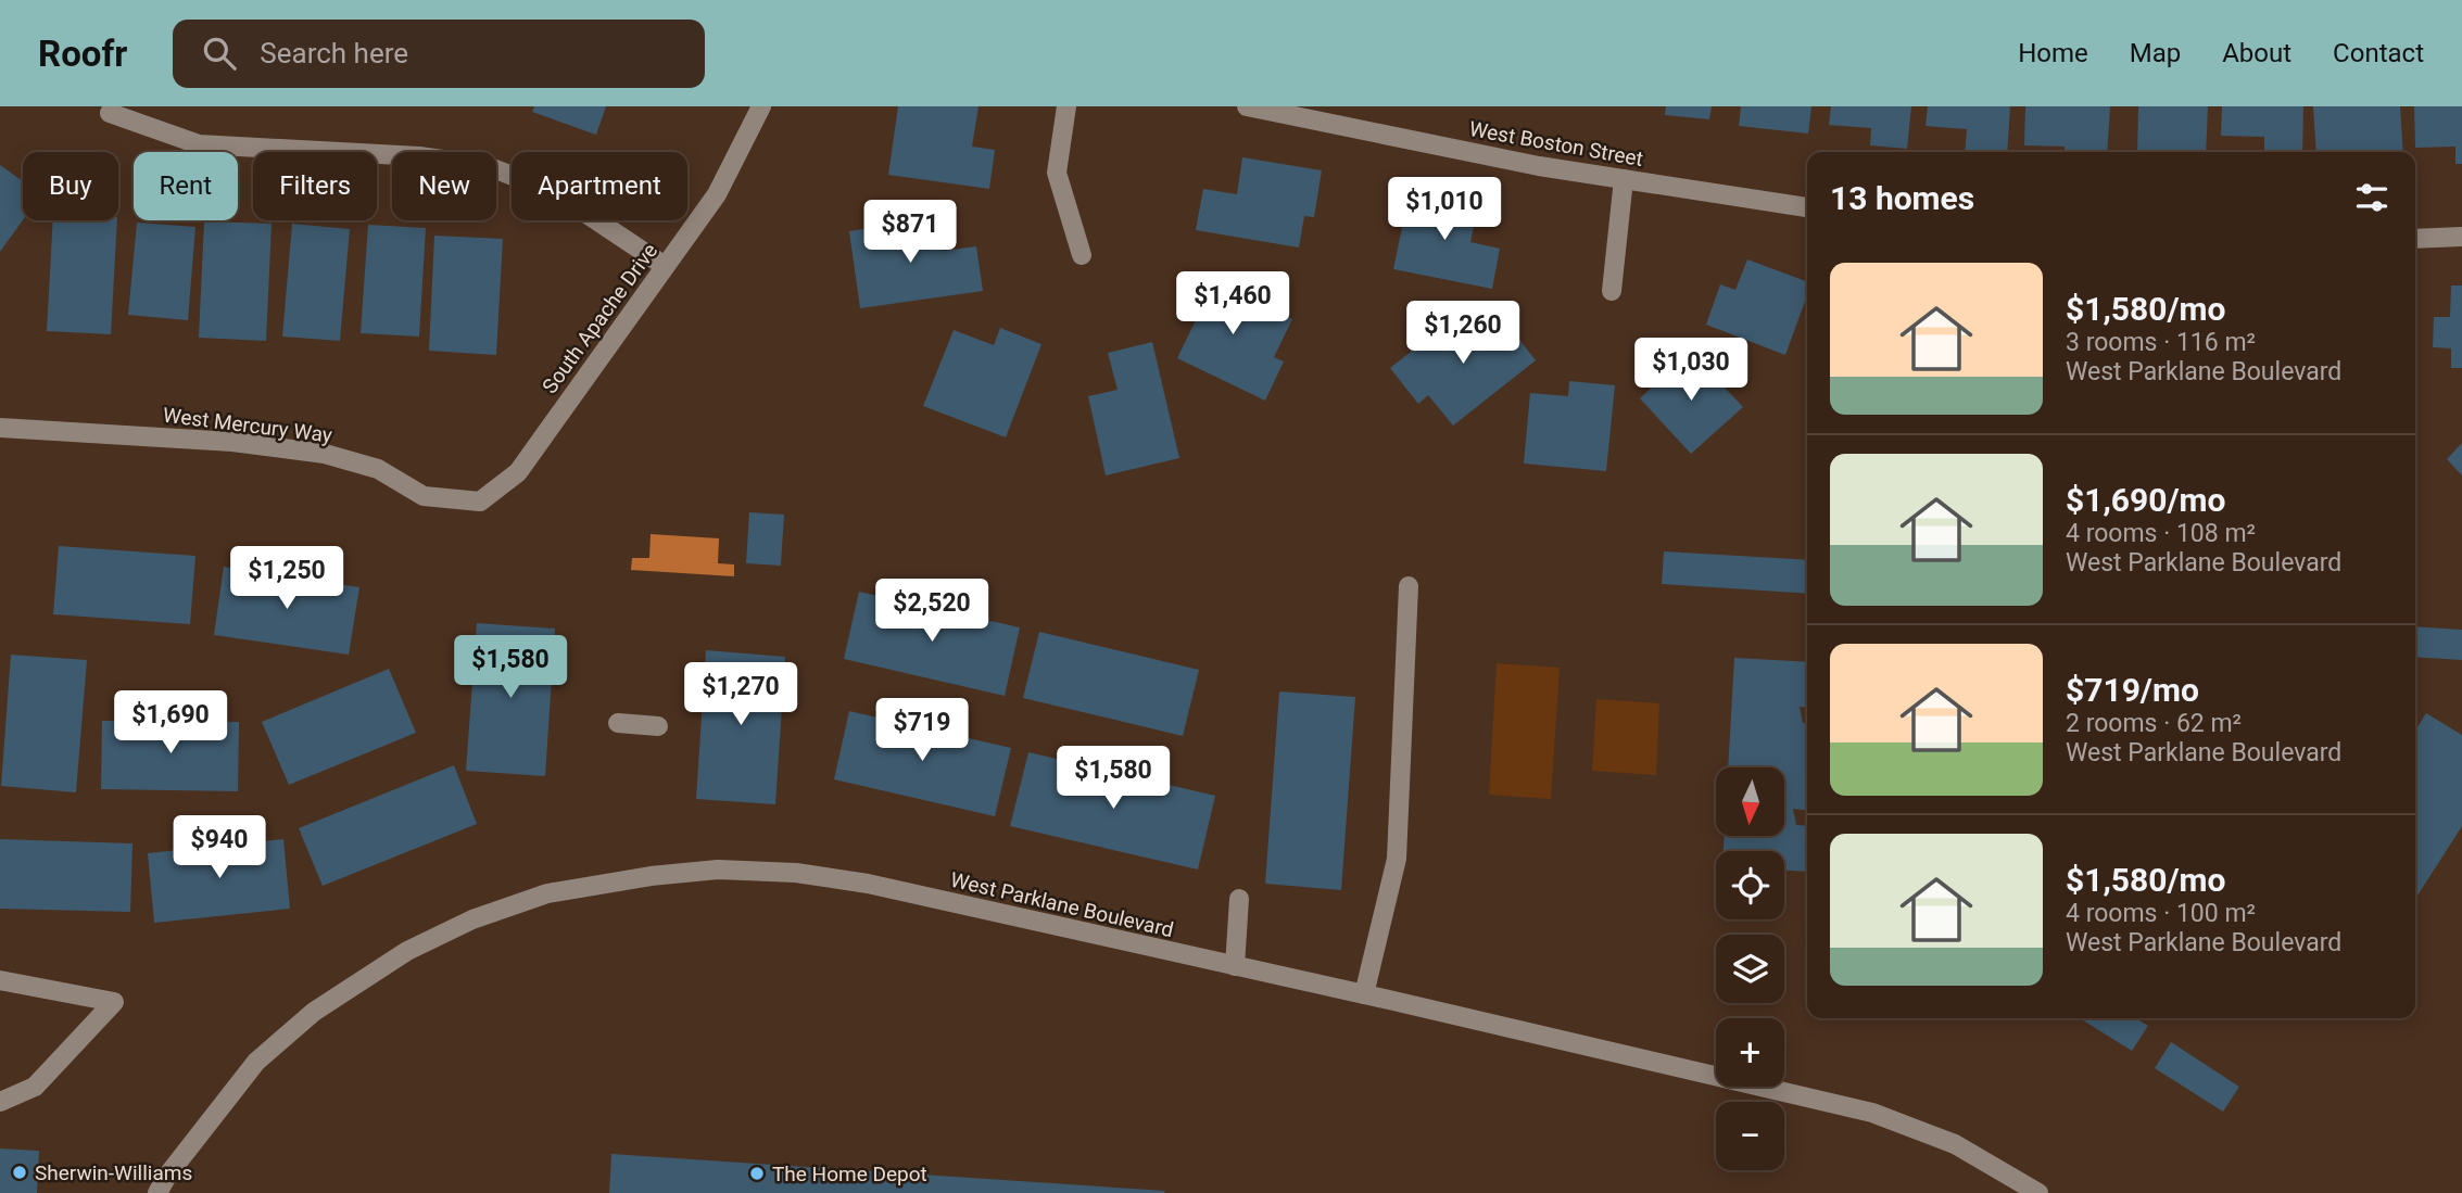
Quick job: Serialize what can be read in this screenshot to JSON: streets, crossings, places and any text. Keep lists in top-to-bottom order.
{
  "streets": {
    "street": [
      "West Boston Street",
      "South Apache Drive",
      "West Mercury Way",
      "West Parklane Boulevard"
    ]
  },
  "crossings": [
    ["South Apache Drive", "West Mercury Way"]
  ],
  "places": ["Sherwin-Williams", "The Home Depot"],
  "north": "bottom",
  "page": {
    "header": "Roofr",
    "search": "Search here",
    "nav": [
      "Home",
      "Map",
      "About",
      "Contact"
    ],
    "chip": [
      "Buy",
      "Rent",
      "Filters",
      "New",
      "Apartment"
    ],
    "heading": "13 homes",
    "price": [
      "$1,010",
      "$871",
      "$1,460",
      "$1,260",
      "$1,030",
      "$1,250",
      "$2,520",
      "$1,580",
      "$1,270",
      "$1,690",
      "$719",
      "$1,580",
      "$940"
    ],
    "list": [
      {
        "name": "$1,580/mo",
        "note": "3 rooms · 116 m² · West Parklane Boulevard"
      },
      {
        "name": "$1,690/mo",
        "note": "4 rooms · 108 m² · West Parklane Boulevard"
      },
      {
        "name": "$719/mo",
        "note": "2 rooms · 62 m² · West Parklane Boulevard"
      },
      {
        "name": "$1,580/mo",
        "note": "4 rooms · 100 m² · West Parklane Boulevard"
      }
    ],
    "map_buttons": ["+", "−"]
  }
}
